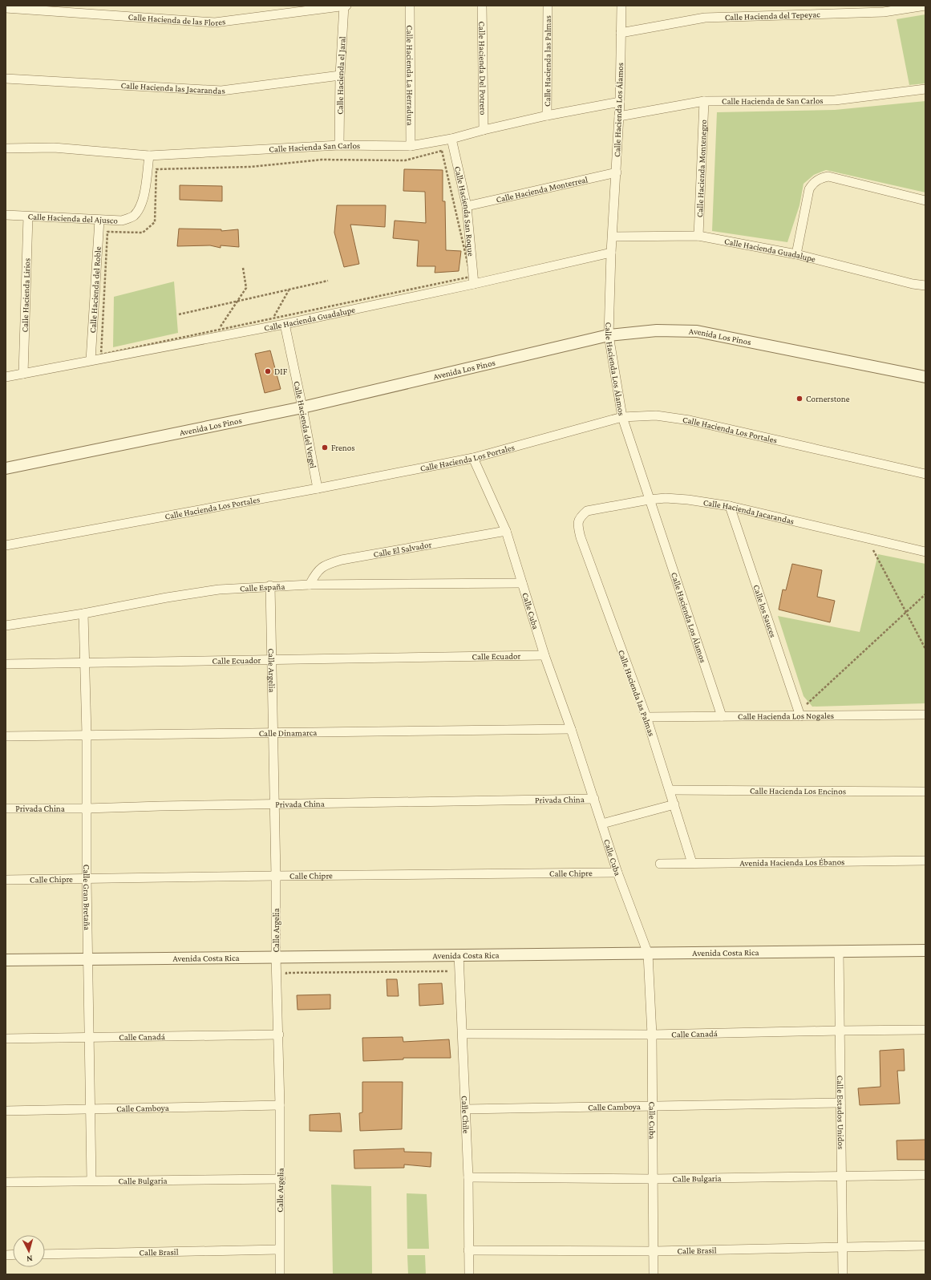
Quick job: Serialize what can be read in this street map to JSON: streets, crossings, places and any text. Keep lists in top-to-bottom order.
{
  "streets": {
    "street": [
      "Calle Hacienda del Tepeyac",
      "Calle Hacienda de las Flores",
      "Calle Hacienda las Palmas",
      "Calle Hacienda Del Potrero",
      "Calle Hacienda el Jaral",
      "Calle Hacienda La Herradura",
      "Calle Hacienda las Jacarandas",
      "Calle Hacienda de San Carlos",
      "Calle Hacienda Los Álamos",
      "Calle Hacienda San Carlos",
      "Calle Hacienda Montenegro",
      "Calle Hacienda Monterreal",
      "Calle Hacienda San Roque",
      "Calle Hacienda del Ajusco",
      "Calle Hacienda Guadalupe",
      "Calle Hacienda del Roble",
      "Calle Hacienda Lirios",
      "Avenida Los Pinos",
      "Calle Hacienda del Vergel",
      "Calle Hacienda Los Portales",
      "Calle Hacienda Jacarandas",
      "Calle El Salvador",
      "Calle España",
      "Calle Cuba",
      "Calle los Sauces",
      "Calle Ecuador",
      "Calle Argelia",
      "Calle Hacienda Los Nogales",
      "Calle Dinamarca",
      "Calle Hacienda Los Encinos",
      "Privada China",
      "Avenida Hacienda Los Ébanos",
      "Calle Chipre",
      "Calle Gran Bretaña",
      "Avenida Costa Rica",
      "Calle Canadá",
      "Calle Camboya",
      "Calle Estados Unidos",
      "Calle Chile",
      "Calle Bulgaria",
      "Calle Brasil"
    ]
  },
  "crossings": [
    ["Calle Hacienda del Tepeyac", "Calle Hacienda Los Álamos"],
    ["Calle Hacienda de las Flores", "Calle Hacienda el Jaral"],
    ["Calle Hacienda las Palmas", "Calle Hacienda San Carlos"],
    ["Calle Hacienda las Palmas", "Calle Hacienda Jacarandas"],
    ["Calle Hacienda las Palmas", "Calle Hacienda Los Nogales"],
    ["Calle Hacienda las Palmas", "Calle Hacienda Los Encinos"],
    ["Calle Hacienda las Palmas", "Avenida Hacienda Los Ébanos"],
    ["Calle Hacienda Del Potrero", "Calle Hacienda San Carlos"],
    ["Calle Hacienda el Jaral", "Calle Hacienda las Jacarandas"],
    ["Calle Hacienda el Jaral", "Calle Hacienda San Carlos"],
    ["Calle Hacienda La Herradura", "Calle Hacienda San Carlos"],
    ["Calle Hacienda de San Carlos", "Calle Hacienda Los Álamos"],
    ["Calle Hacienda de San Carlos", "Calle Hacienda Montenegro"],
    ["Calle Hacienda Los Álamos", "Calle Hacienda San Carlos"],
    ["Calle Hacienda Los Álamos", "Calle Hacienda Monterreal"],
    ["Calle Hacienda Los Álamos", "Calle Hacienda Guadalupe"],
    ["Calle Hacienda Los Álamos", "Avenida Los Pinos"],
    ["Calle Hacienda Los Álamos", "Calle Hacienda Los Portales"],
    ["Calle Hacienda Los Álamos", "Calle Hacienda Jacarandas"],
    ["Calle Hacienda Los Álamos", "Calle Hacienda Los Nogales"],
    ["Calle Hacienda San Carlos", "Calle Hacienda San Roque"],
    ["Calle Hacienda San Carlos", "Calle Hacienda del Ajusco"],
    ["Calle Hacienda Montenegro", "Calle Hacienda Guadalupe"],
    ["Calle Hacienda Monterreal", "Calle Hacienda San Roque"],
    ["Calle Hacienda San Roque", "Calle Hacienda Guadalupe"],
    ["Calle Hacienda del Ajusco", "Calle Hacienda del Roble"],
    ["Calle Hacienda del Ajusco", "Calle Hacienda Lirios"],
    ["Calle Hacienda Guadalupe", "Calle Hacienda del Roble"],
    ["Calle Hacienda Guadalupe", "Calle Hacienda Lirios"],
    ["Calle Hacienda Guadalupe", "Calle Hacienda del Vergel"],
    ["Avenida Los Pinos", "Calle Hacienda del Vergel"],
    ["Calle Hacienda del Vergel", "Calle Hacienda Los Portales"],
    ["Calle Hacienda Los Portales", "Calle Cuba"],
    ["Calle Hacienda Jacarandas", "Calle los Sauces"],
    ["Calle El Salvador", "Calle España"],
    ["Calle El Salvador", "Calle Cuba"],
    ["Calle España", "Calle Cuba"],
    ["Calle España", "Calle Argelia"],
    ["Calle España", "Calle Gran Bretaña"],
    ["Calle Cuba", "Calle Ecuador"],
    ["Calle Cuba", "Calle Dinamarca"],
    ["Calle Cuba", "Privada China"],
    ["Calle Cuba", "Calle Chipre"],
    ["Calle Cuba", "Avenida Costa Rica"],
    ["Calle Cuba", "Calle Canadá"],
    ["Calle Cuba", "Calle Camboya"],
    ["Calle Cuba", "Calle Bulgaria"],
    ["Calle Cuba", "Calle Brasil"],
    ["Calle los Sauces", "Calle Hacienda Los Nogales"],
    ["Calle Ecuador", "Calle Argelia"],
    ["Calle Ecuador", "Calle Gran Bretaña"],
    ["Calle Argelia", "Calle Dinamarca"],
    ["Calle Argelia", "Privada China"],
    ["Calle Argelia", "Calle Chipre"],
    ["Calle Argelia", "Avenida Costa Rica"],
    ["Calle Argelia", "Calle Canadá"],
    ["Calle Argelia", "Calle Camboya"],
    ["Calle Argelia", "Calle Bulgaria"],
    ["Calle Argelia", "Calle Brasil"],
    ["Calle Dinamarca", "Calle Gran Bretaña"],
    ["Privada China", "Calle Gran Bretaña"],
    ["Calle Chipre", "Calle Gran Bretaña"],
    ["Calle Gran Bretaña", "Avenida Costa Rica"],
    ["Calle Gran Bretaña", "Calle Canadá"],
    ["Calle Gran Bretaña", "Calle Camboya"],
    ["Calle Gran Bretaña", "Calle Bulgaria"],
    ["Avenida Costa Rica", "Calle Estados Unidos"],
    ["Avenida Costa Rica", "Calle Chile"],
    ["Calle Canadá", "Calle Estados Unidos"],
    ["Calle Canadá", "Calle Chile"],
    ["Calle Camboya", "Calle Estados Unidos"],
    ["Calle Camboya", "Calle Chile"],
    ["Calle Estados Unidos", "Calle Bulgaria"],
    ["Calle Estados Unidos", "Calle Brasil"],
    ["Calle Chile", "Calle Bulgaria"],
    ["Calle Chile", "Calle Brasil"]
  ],
  "places": ["DIF", "Cornerstone", "Frenos"],
  "north": "bottom"
}
